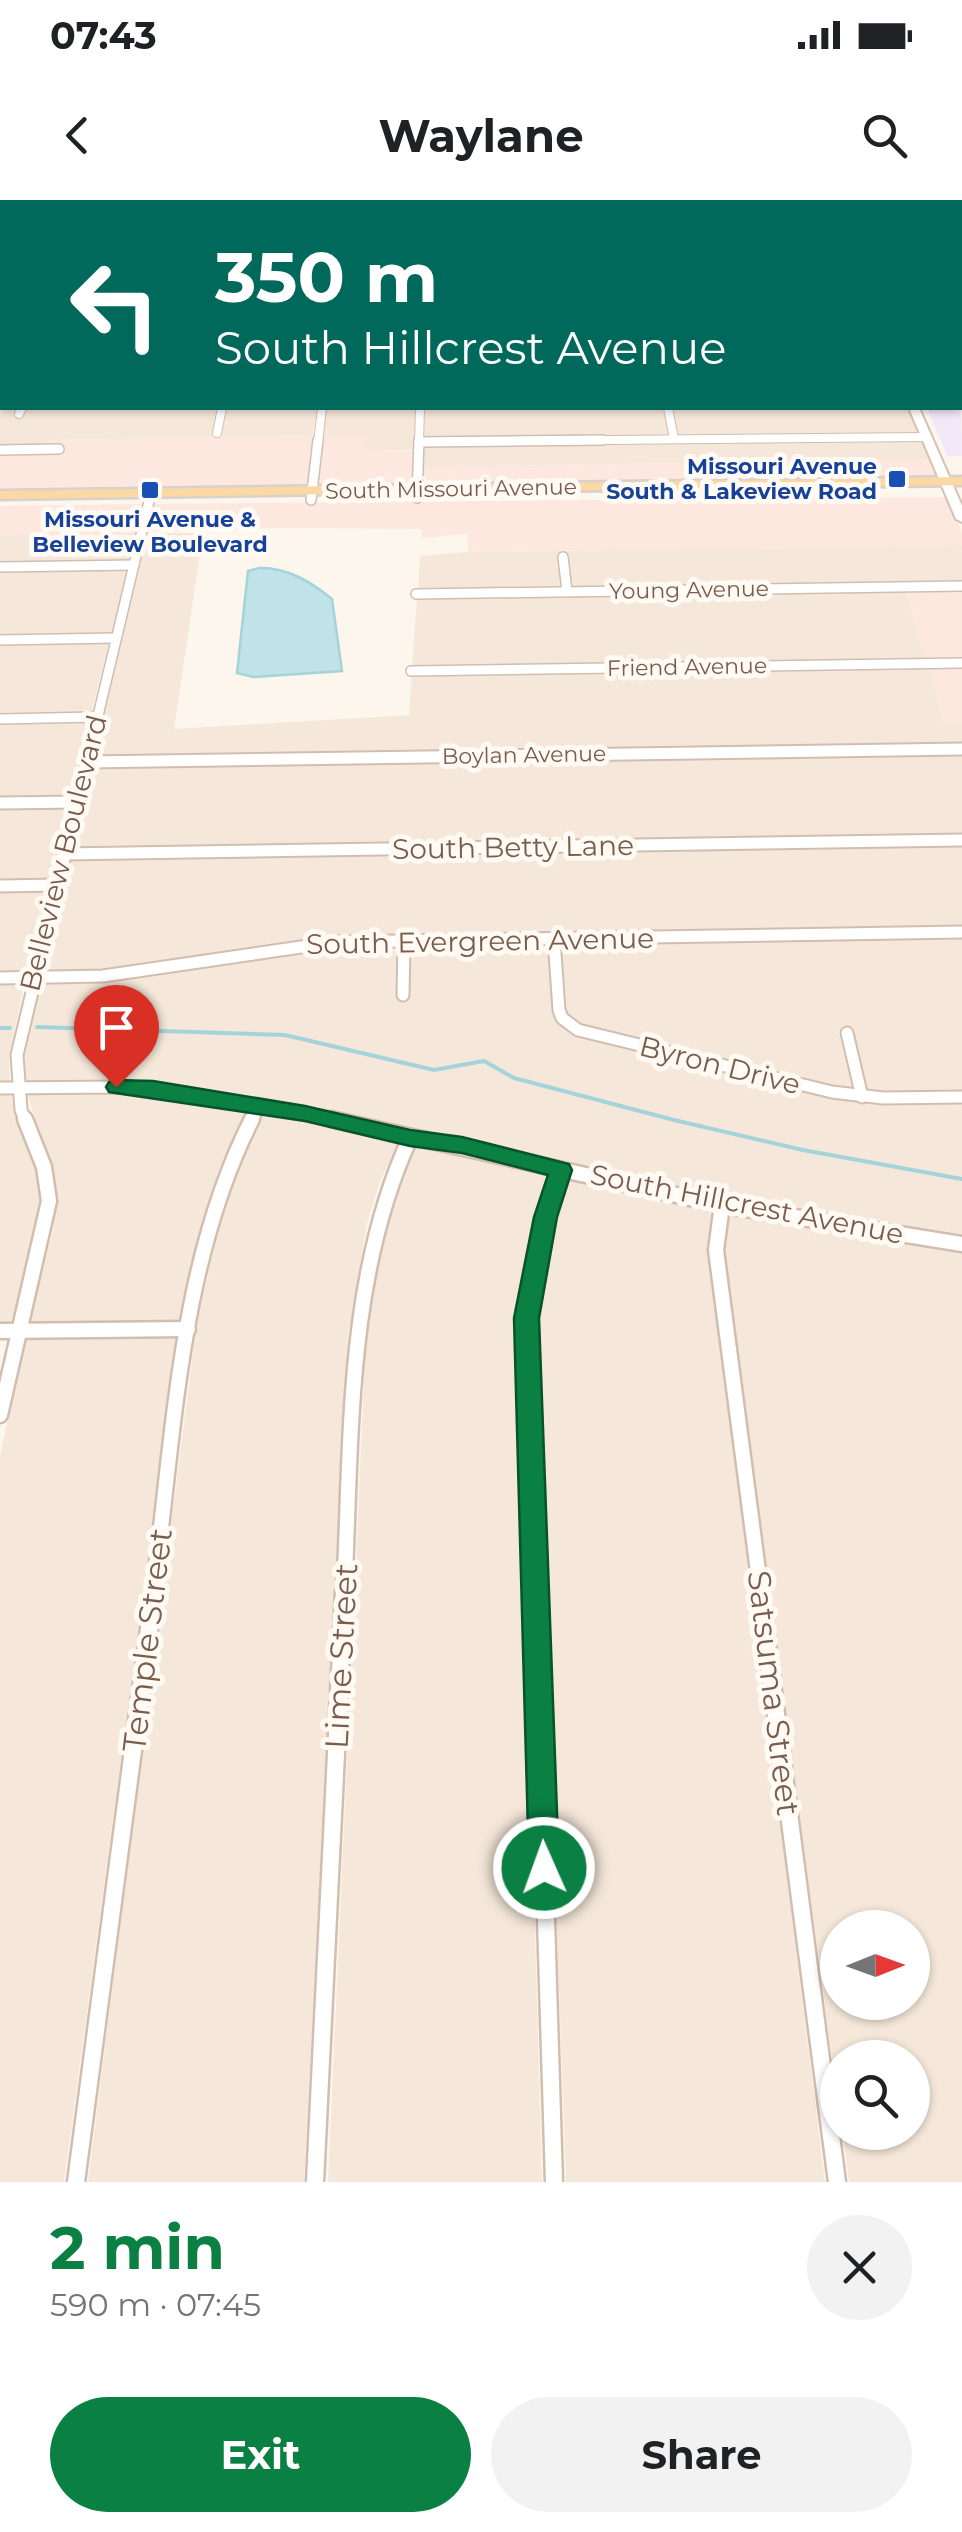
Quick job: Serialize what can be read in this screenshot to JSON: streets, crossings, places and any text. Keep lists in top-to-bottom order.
{
  "streets": {
    "main road": ["South Missouri Avenue"],
    "street": [
      "Young Avenue",
      "Friend Avenue",
      "Boylan Avenue",
      "South Betty Lane",
      "Belleview Boulevard",
      "South Evergreen Avenue",
      "Byron Drive",
      "South Hillcrest Avenue",
      "Temple Street",
      "Lime Street",
      "Satsuma Street"
    ]
  },
  "crossings": [
    ["South Missouri Avenue", "Belleview Boulevard"],
    ["Boylan Avenue", "Belleview Boulevard"],
    ["South Betty Lane", "Belleview Boulevard"],
    ["Belleview Boulevard", "South Evergreen Avenue"],
    ["Belleview Boulevard", "South Hillcrest Avenue"],
    ["South Evergreen Avenue", "Byron Drive"],
    ["South Hillcrest Avenue", "Temple Street"],
    ["South Hillcrest Avenue", "Lime Street"],
    ["South Hillcrest Avenue", "Satsuma Street"]
  ],
  "places": {
    "transit": ["Missouri Avenue South & Lakeview Road", "Missouri Avenue & Belleview Boulevard"]
  },
  "north": "right",
  "page": {
    "status": "07:43",
    "header": "Waylane",
    "turn": ["350 m", "South Hillcrest Avenue"],
    "heading": ["2 min", "590 m · 07:45"],
    "buttons": ["Exit", "Share"]
  }
}
